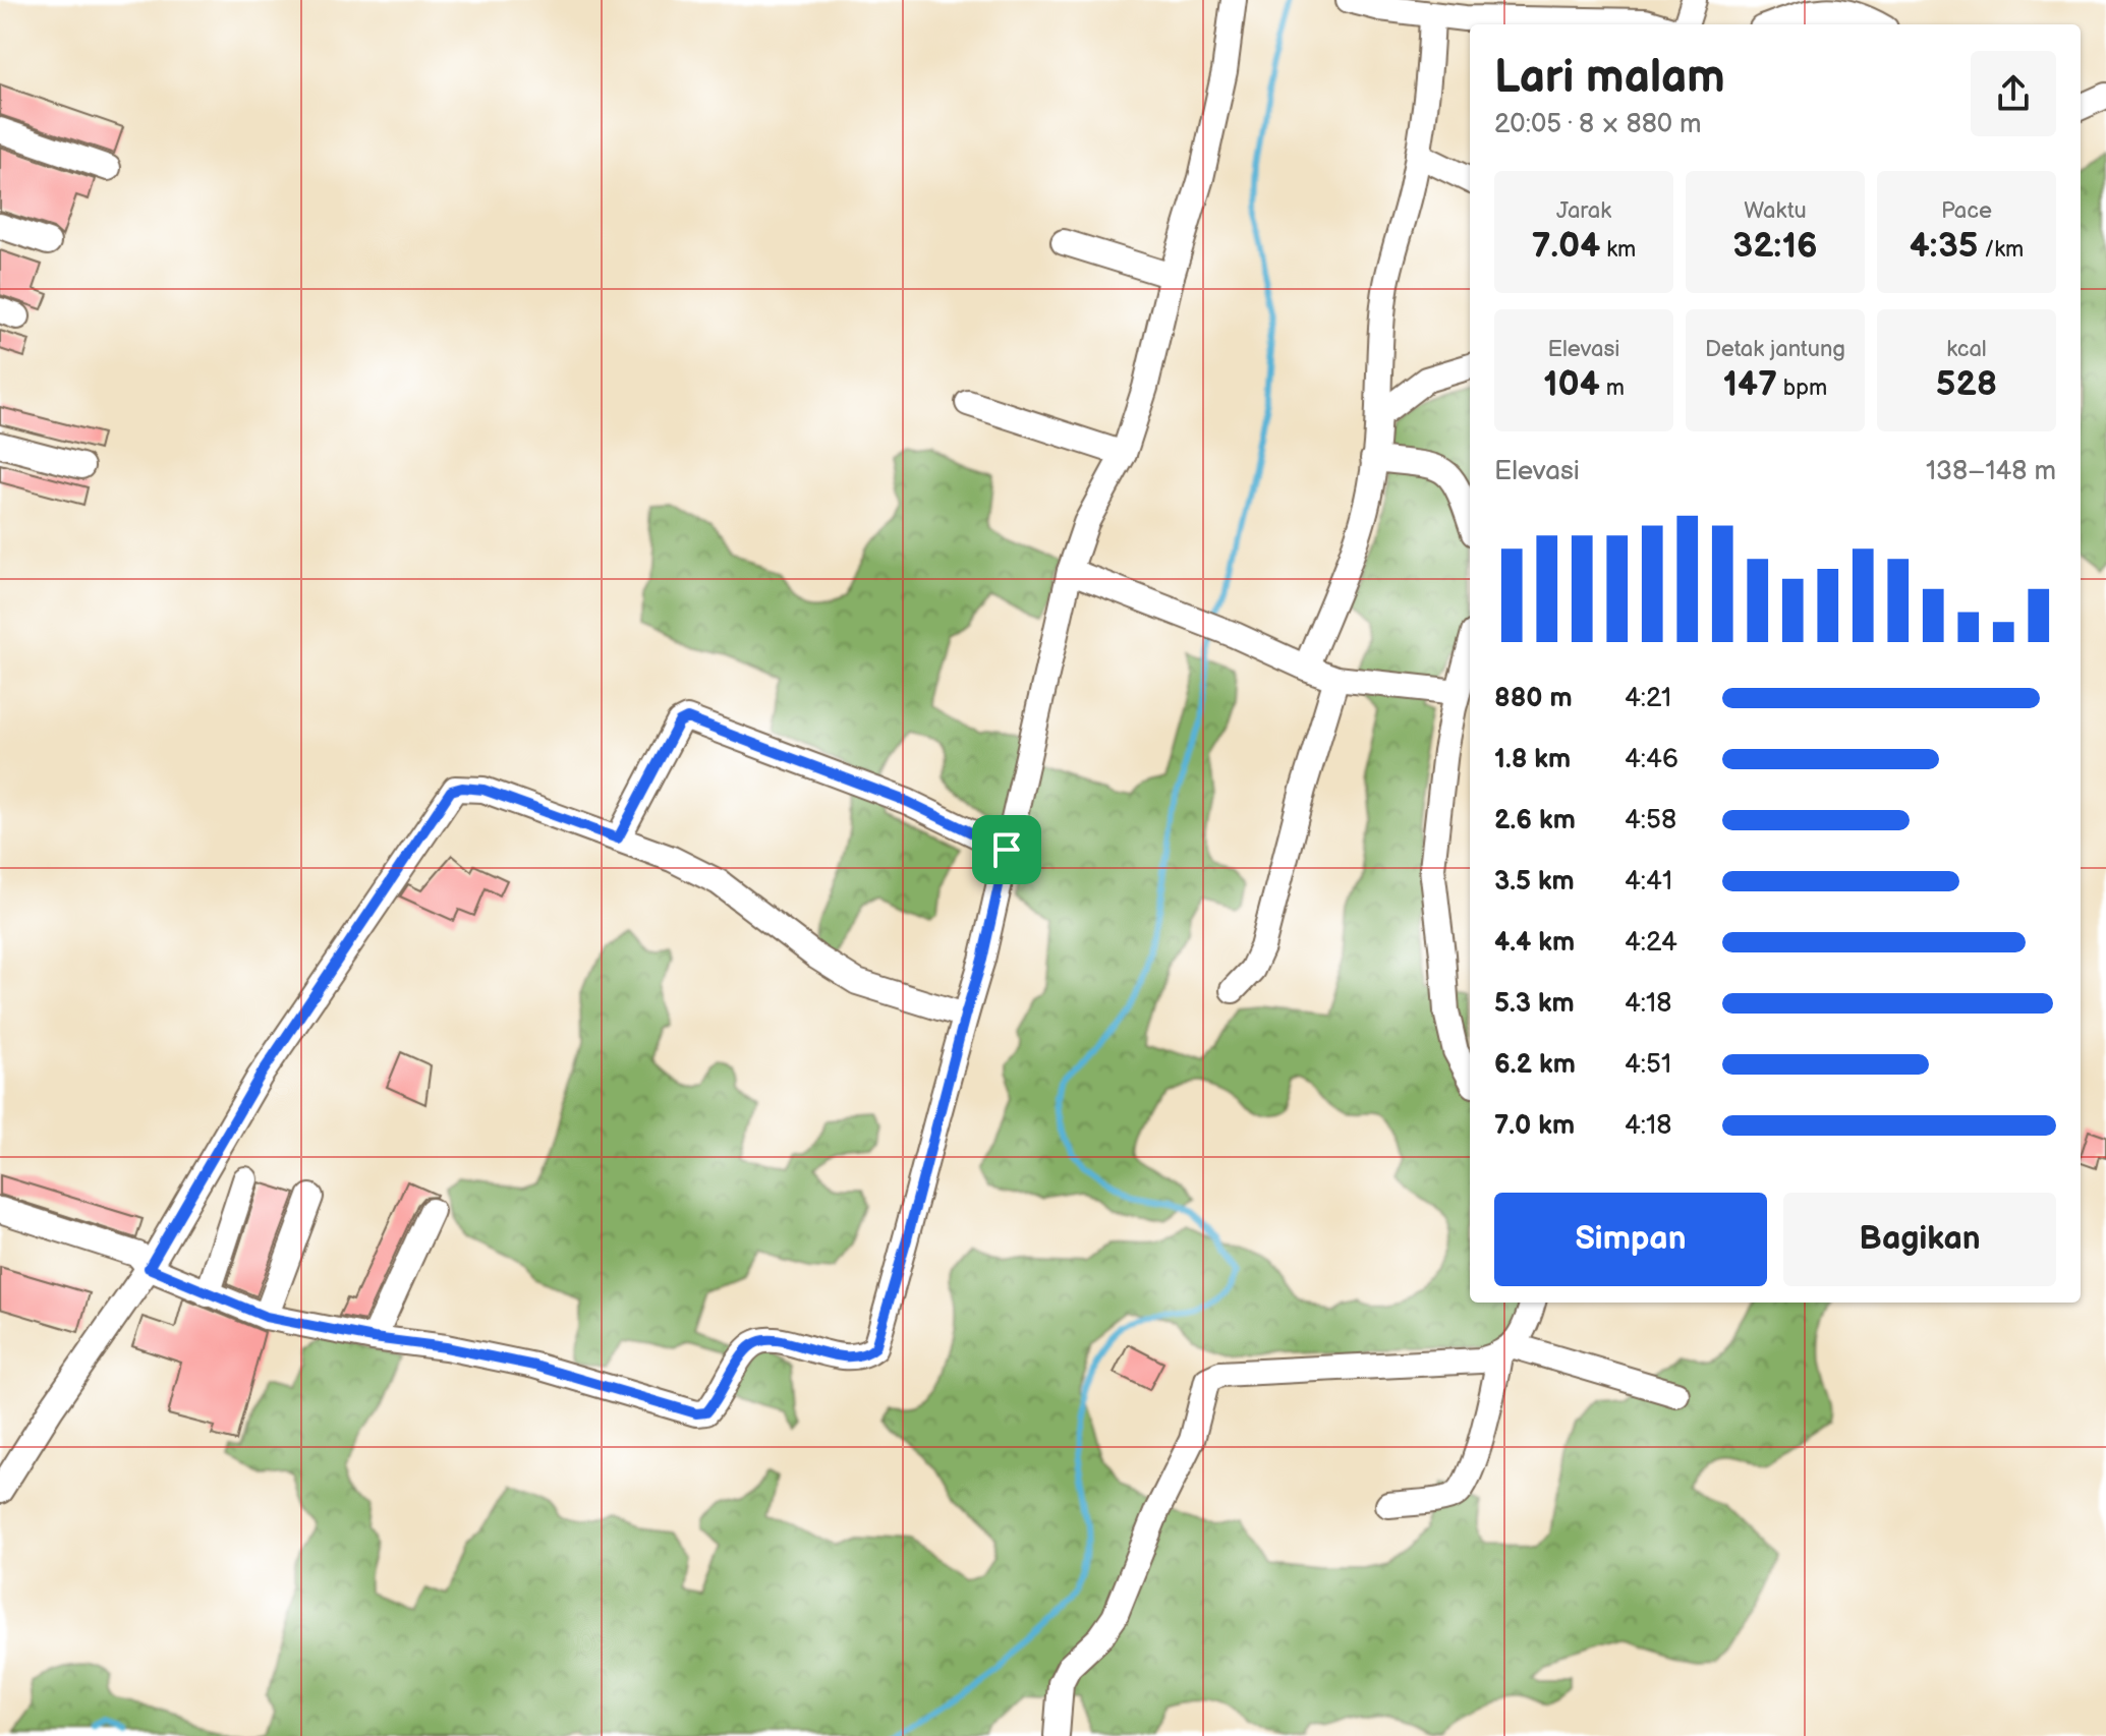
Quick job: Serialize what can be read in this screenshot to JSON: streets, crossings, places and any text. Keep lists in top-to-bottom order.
{
  "page": {
    "heading": ["Lari malam", "20:05 · 8 × 880 m"],
    "stats": [
      ["Jarak", "7.04 km"],
      ["Waktu", "32:16"],
      ["Pace", "4:35 /km"],
      ["Elevasi", "104 m"],
      ["Detak jantung", "147 bpm"],
      ["kcal", "528"]
    ],
    "chart": ["Elevasi", "138–148 m"],
    "list": [
      {
        "name": "880 m",
        "note": "4:21"
      },
      {
        "name": "1.8 km",
        "note": "4:46"
      },
      {
        "name": "2.6 km",
        "note": "4:58"
      },
      {
        "name": "3.5 km",
        "note": "4:41"
      },
      {
        "name": "4.4 km",
        "note": "4:24"
      },
      {
        "name": "5.3 km",
        "note": "4:18"
      },
      {
        "name": "6.2 km",
        "note": "4:51"
      },
      {
        "name": "7.0 km",
        "note": "4:18"
      }
    ],
    "buttons": ["Simpan", "Bagikan"]
  }
}
